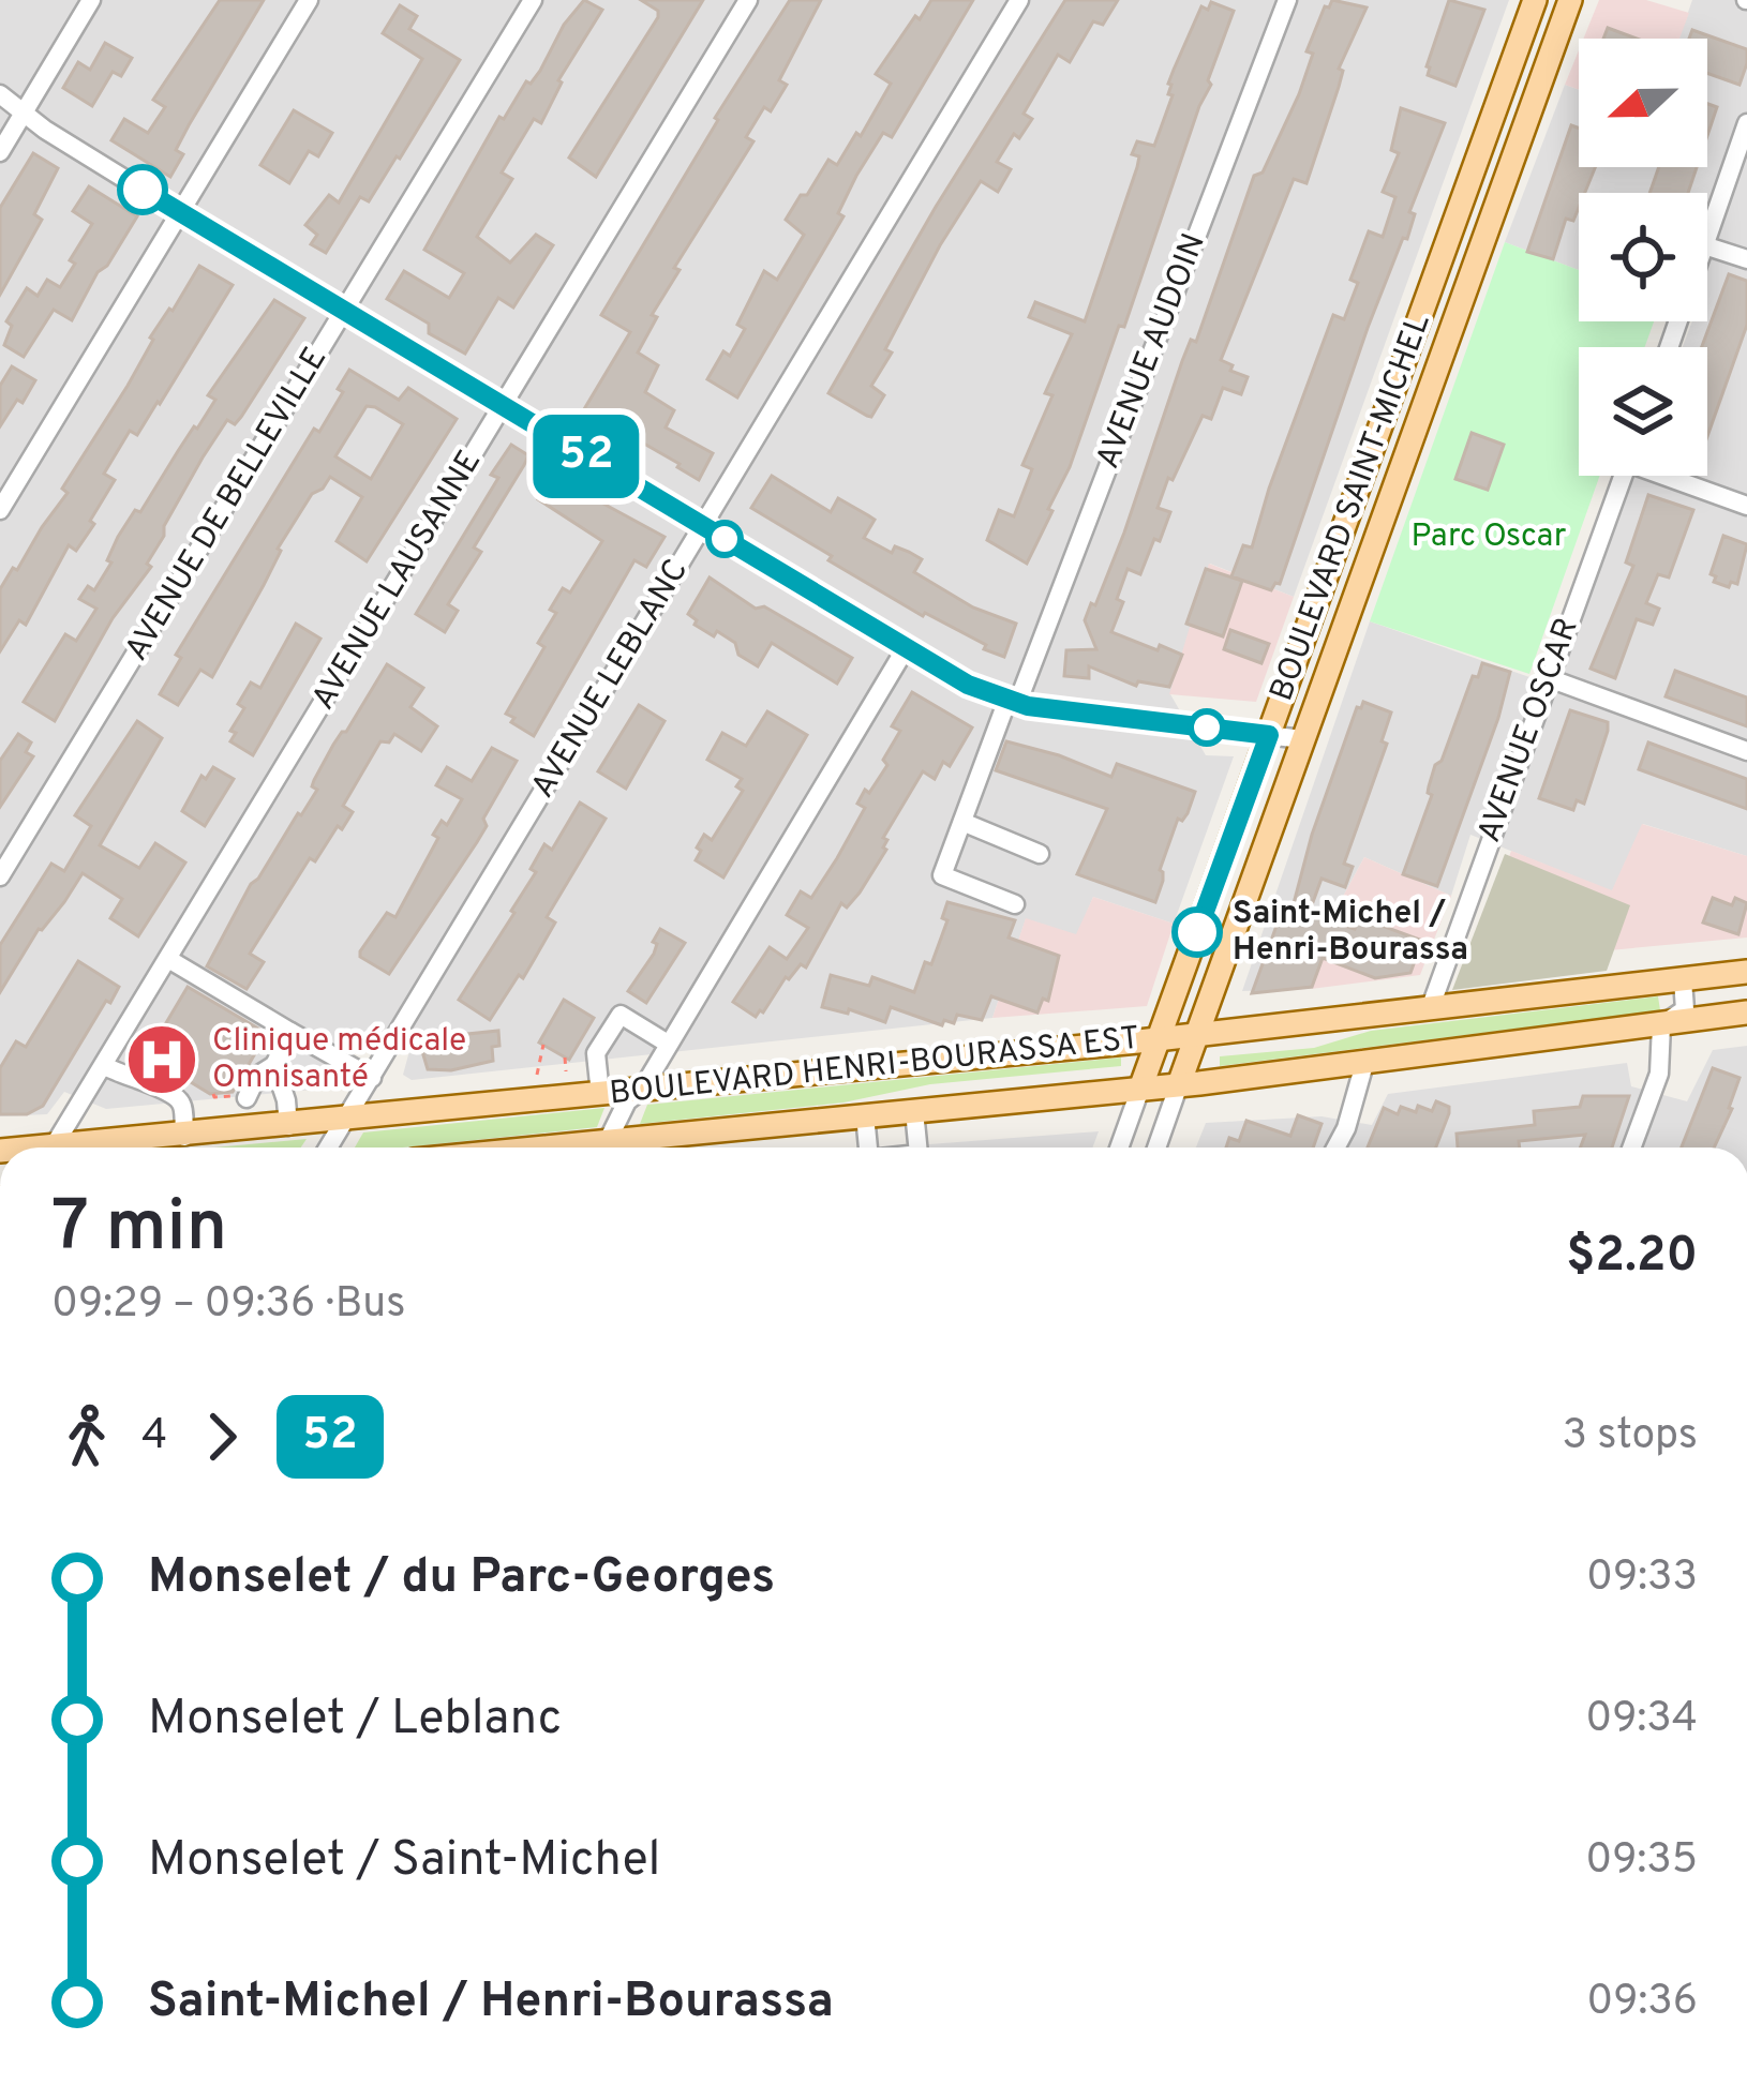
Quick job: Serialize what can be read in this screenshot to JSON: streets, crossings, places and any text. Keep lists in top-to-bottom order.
{
  "streets": {
    "main road": ["BOULEVARD SAINT-MICHEL", "BOULEVARD HENRI-BOURASSA EST"],
    "street": [
      "AVENUE AUDOIN",
      "AVENUE DE BELLEVILLE",
      "AVENUE LAUSANNE",
      "AVENUE LEBLANC",
      "AVENUE OSCAR"
    ]
  },
  "crossings": [
    ["BOULEVARD SAINT-MICHEL", "BOULEVARD HENRI-BOURASSA EST"],
    ["AVENUE LEBLANC", "BOULEVARD HENRI-BOURASSA EST"],
    ["AVENUE OSCAR", "BOULEVARD HENRI-BOURASSA EST"]
  ],
  "parks": ["Parc Oscar"],
  "places": {
    "other": ["Saint-Michel / Henri-Bourassa"],
    "hospital": ["Clinique médicale Omnisanté"]
  },
  "lines": ["bus line 52"],
  "north": "left",
  "page": {
    "on_map": "52",
    "heading": ["7 min", "09:29 – 09:36 · Bus", "$2.20"],
    "legs": ["4", "52", "3 stops"],
    "list": [
      {
        "name": "Monselet / du Parc-Georges",
        "value": "09:33"
      },
      {
        "name": "Monselet / Leblanc",
        "value": "09:34"
      },
      {
        "name": "Monselet / Saint-Michel",
        "value": "09:35"
      },
      {
        "name": "Saint-Michel / Henri-Bourassa",
        "value": "09:36"
      }
    ]
  }
}
